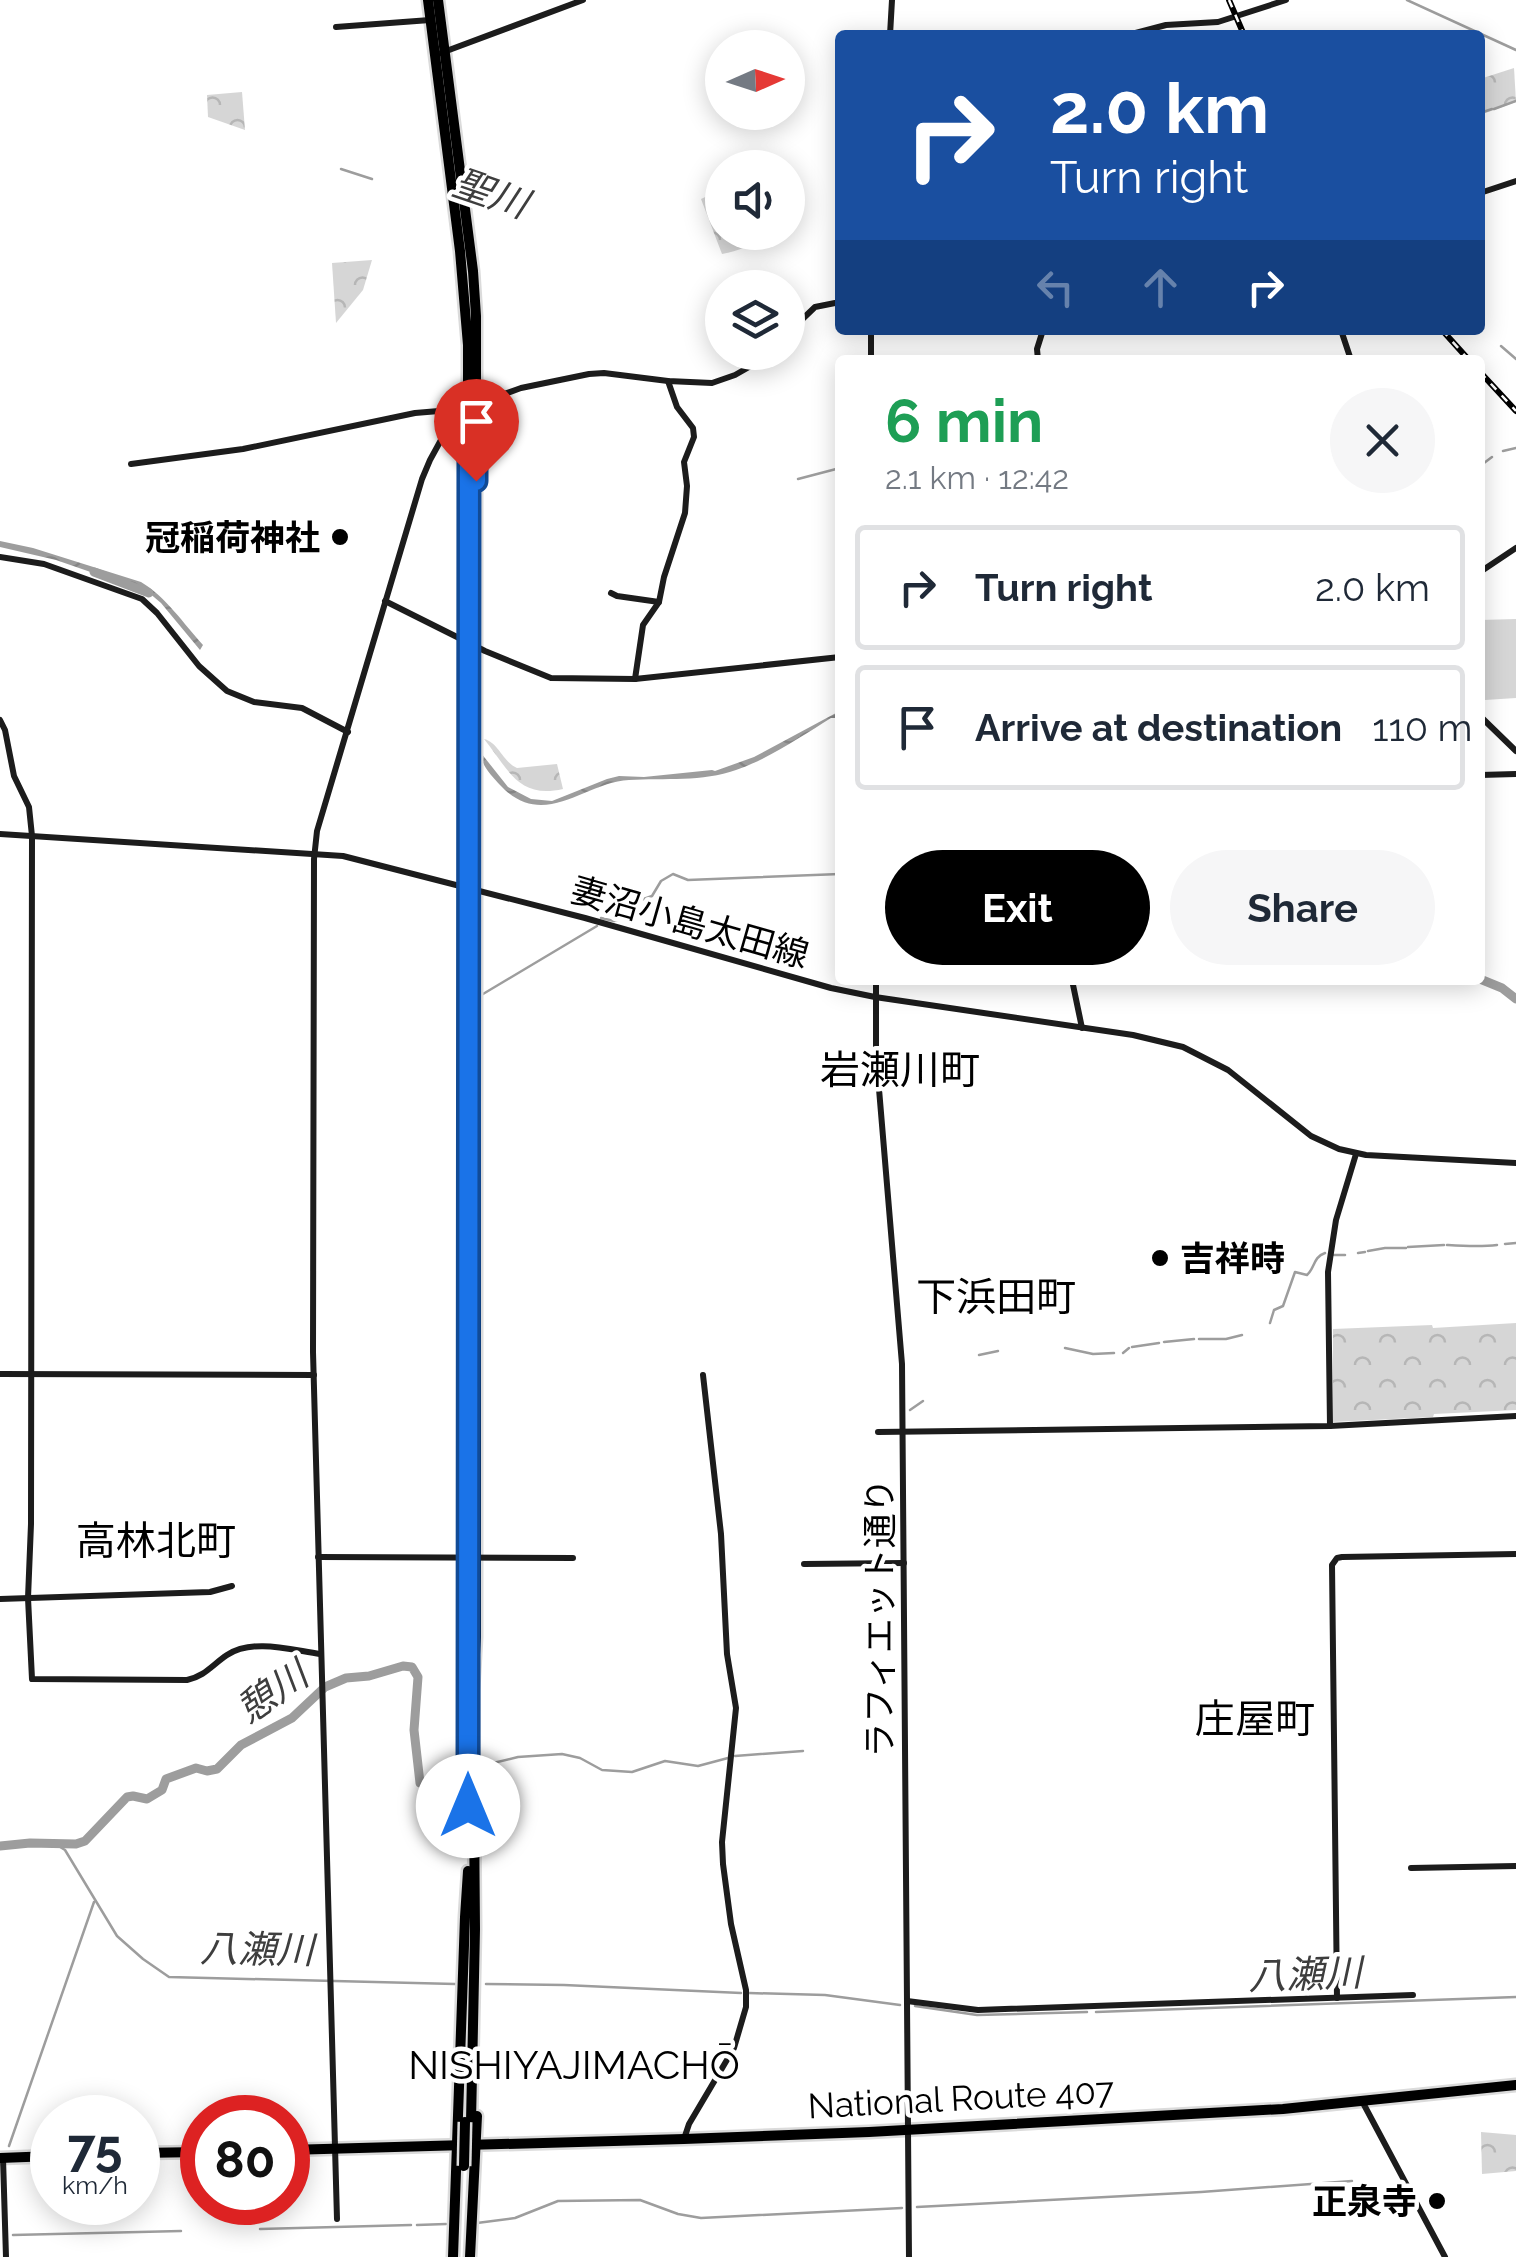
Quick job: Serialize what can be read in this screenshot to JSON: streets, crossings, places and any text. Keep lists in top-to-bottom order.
{
  "streets": {
    "highway": ["National Route 407"],
    "street": ["妻沼小島太田線", "ラフィエット通り"]
  },
  "crossings": [
    ["妻沼小島太田線", "ラフィエット通り"],
    ["ラフィエット通り", "National Route 407"]
  ],
  "districts": [
    "岩瀬川町",
    "下浜田町",
    "高林北町",
    "庄屋町",
    "NISHIYAJIMACHŌ"
  ],
  "water": ["聖川", "憩川", "八瀬川"],
  "places": ["冠稲荷神社", "吉祥時", "正泉寺"],
  "north": "right",
  "page": {
    "turn": ["2.0 km", "Turn right"],
    "heading": ["6 min", "2.1 km · 12:42"],
    "list": [
      {
        "name": "Turn right",
        "value": "2.0 km"
      },
      {
        "name": "Arrive at destination",
        "value": "110 m"
      }
    ],
    "buttons": ["Exit", "Share"],
    "speed": "75 km/h",
    "limit": "80"
  }
}
